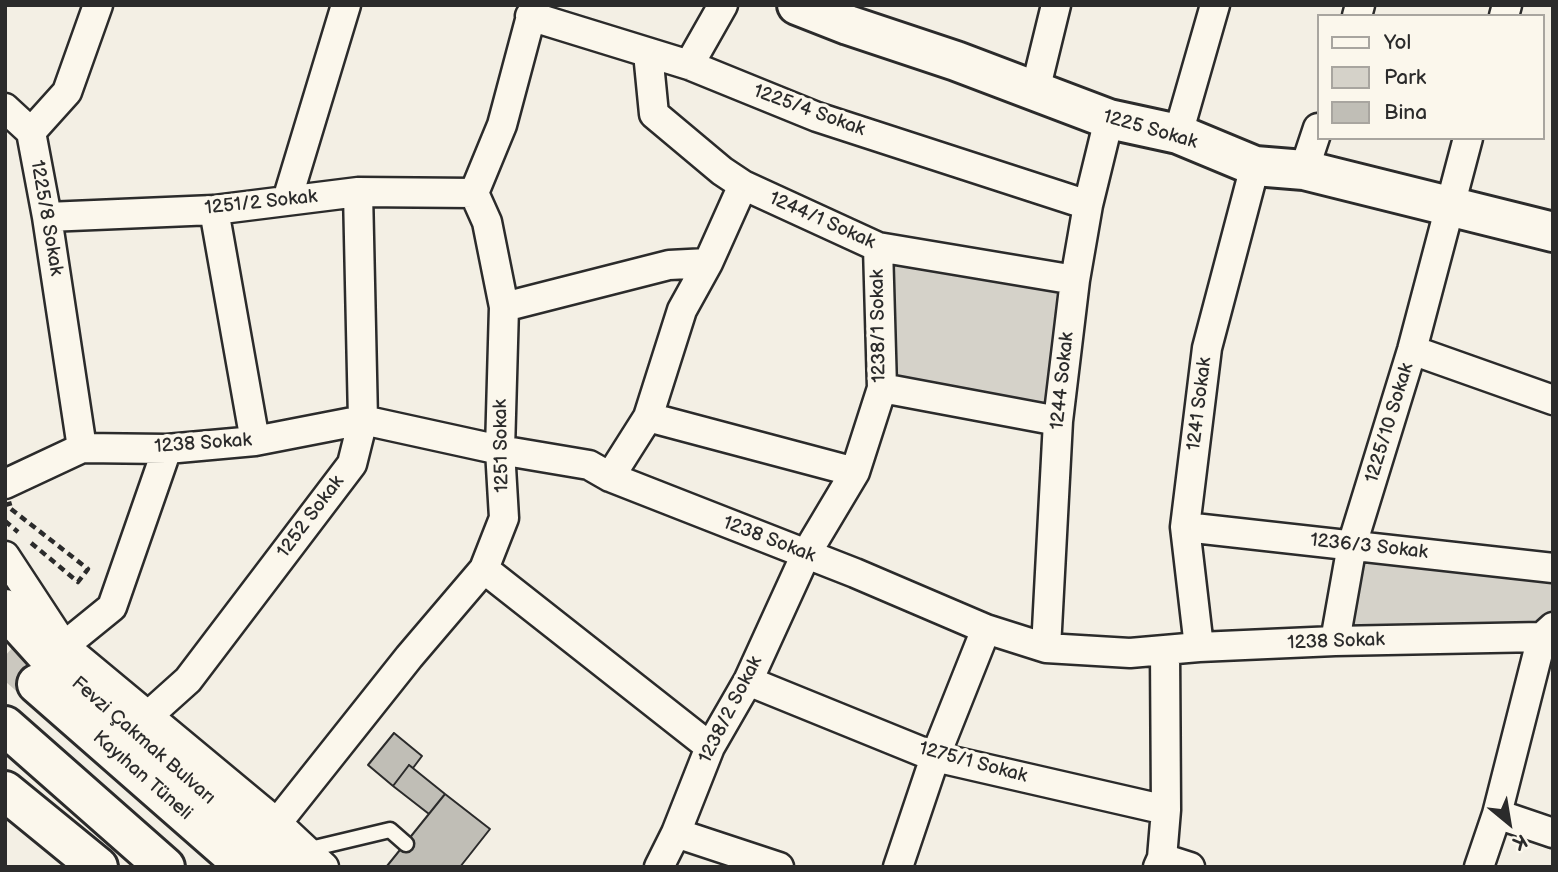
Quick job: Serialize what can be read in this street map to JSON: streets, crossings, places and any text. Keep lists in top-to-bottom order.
{
  "streets": {
    "main road": ["1225 Sokak", "Fevzi Çakmak Bulvarı", "Kayıhan Tüneli"],
    "street": [
      "1225/4 Sokak",
      "1251/2 Sokak",
      "1225/8 Sokak",
      "1244/1 Sokak",
      "1238/1 Sokak",
      "1244 Sokak",
      "1241 Sokak",
      "1225/10 Sokak",
      "1238 Sokak",
      "1251 Sokak",
      "1252 Sokak",
      "1236/3 Sokak",
      "1238/2 Sokak",
      "1275/1 Sokak"
    ]
  },
  "crossings": [
    ["1225/4 Sokak", "1244/1 Sokak"],
    ["1225/4 Sokak", "1244 Sokak"],
    ["1225 Sokak", "1244 Sokak"],
    ["1225 Sokak", "1241 Sokak"],
    ["1225 Sokak", "1225/10 Sokak"],
    ["1251/2 Sokak", "1225/8 Sokak"],
    ["1251/2 Sokak", "1251 Sokak"],
    ["1251/2 Sokak", "1252 Sokak"],
    ["1225/8 Sokak", "1238 Sokak"],
    ["1244/1 Sokak", "1238/1 Sokak"],
    ["1244/1 Sokak", "1244 Sokak"],
    ["1238/1 Sokak", "1238 Sokak"],
    ["1238/1 Sokak", "1238/2 Sokak"],
    ["1244 Sokak", "1238 Sokak"],
    ["1241 Sokak", "1238 Sokak"],
    ["1241 Sokak", "1236/3 Sokak"],
    ["1225/10 Sokak", "1238 Sokak"],
    ["1225/10 Sokak", "1236/3 Sokak"],
    ["1238 Sokak", "1251 Sokak"],
    ["1238 Sokak", "1252 Sokak"],
    ["1238 Sokak", "1238/2 Sokak"],
    ["1238/2 Sokak", "1275/1 Sokak"]
  ],
  "legend": ["Yol", "Park", "Bina"],
  "north": "bottom right"
}
